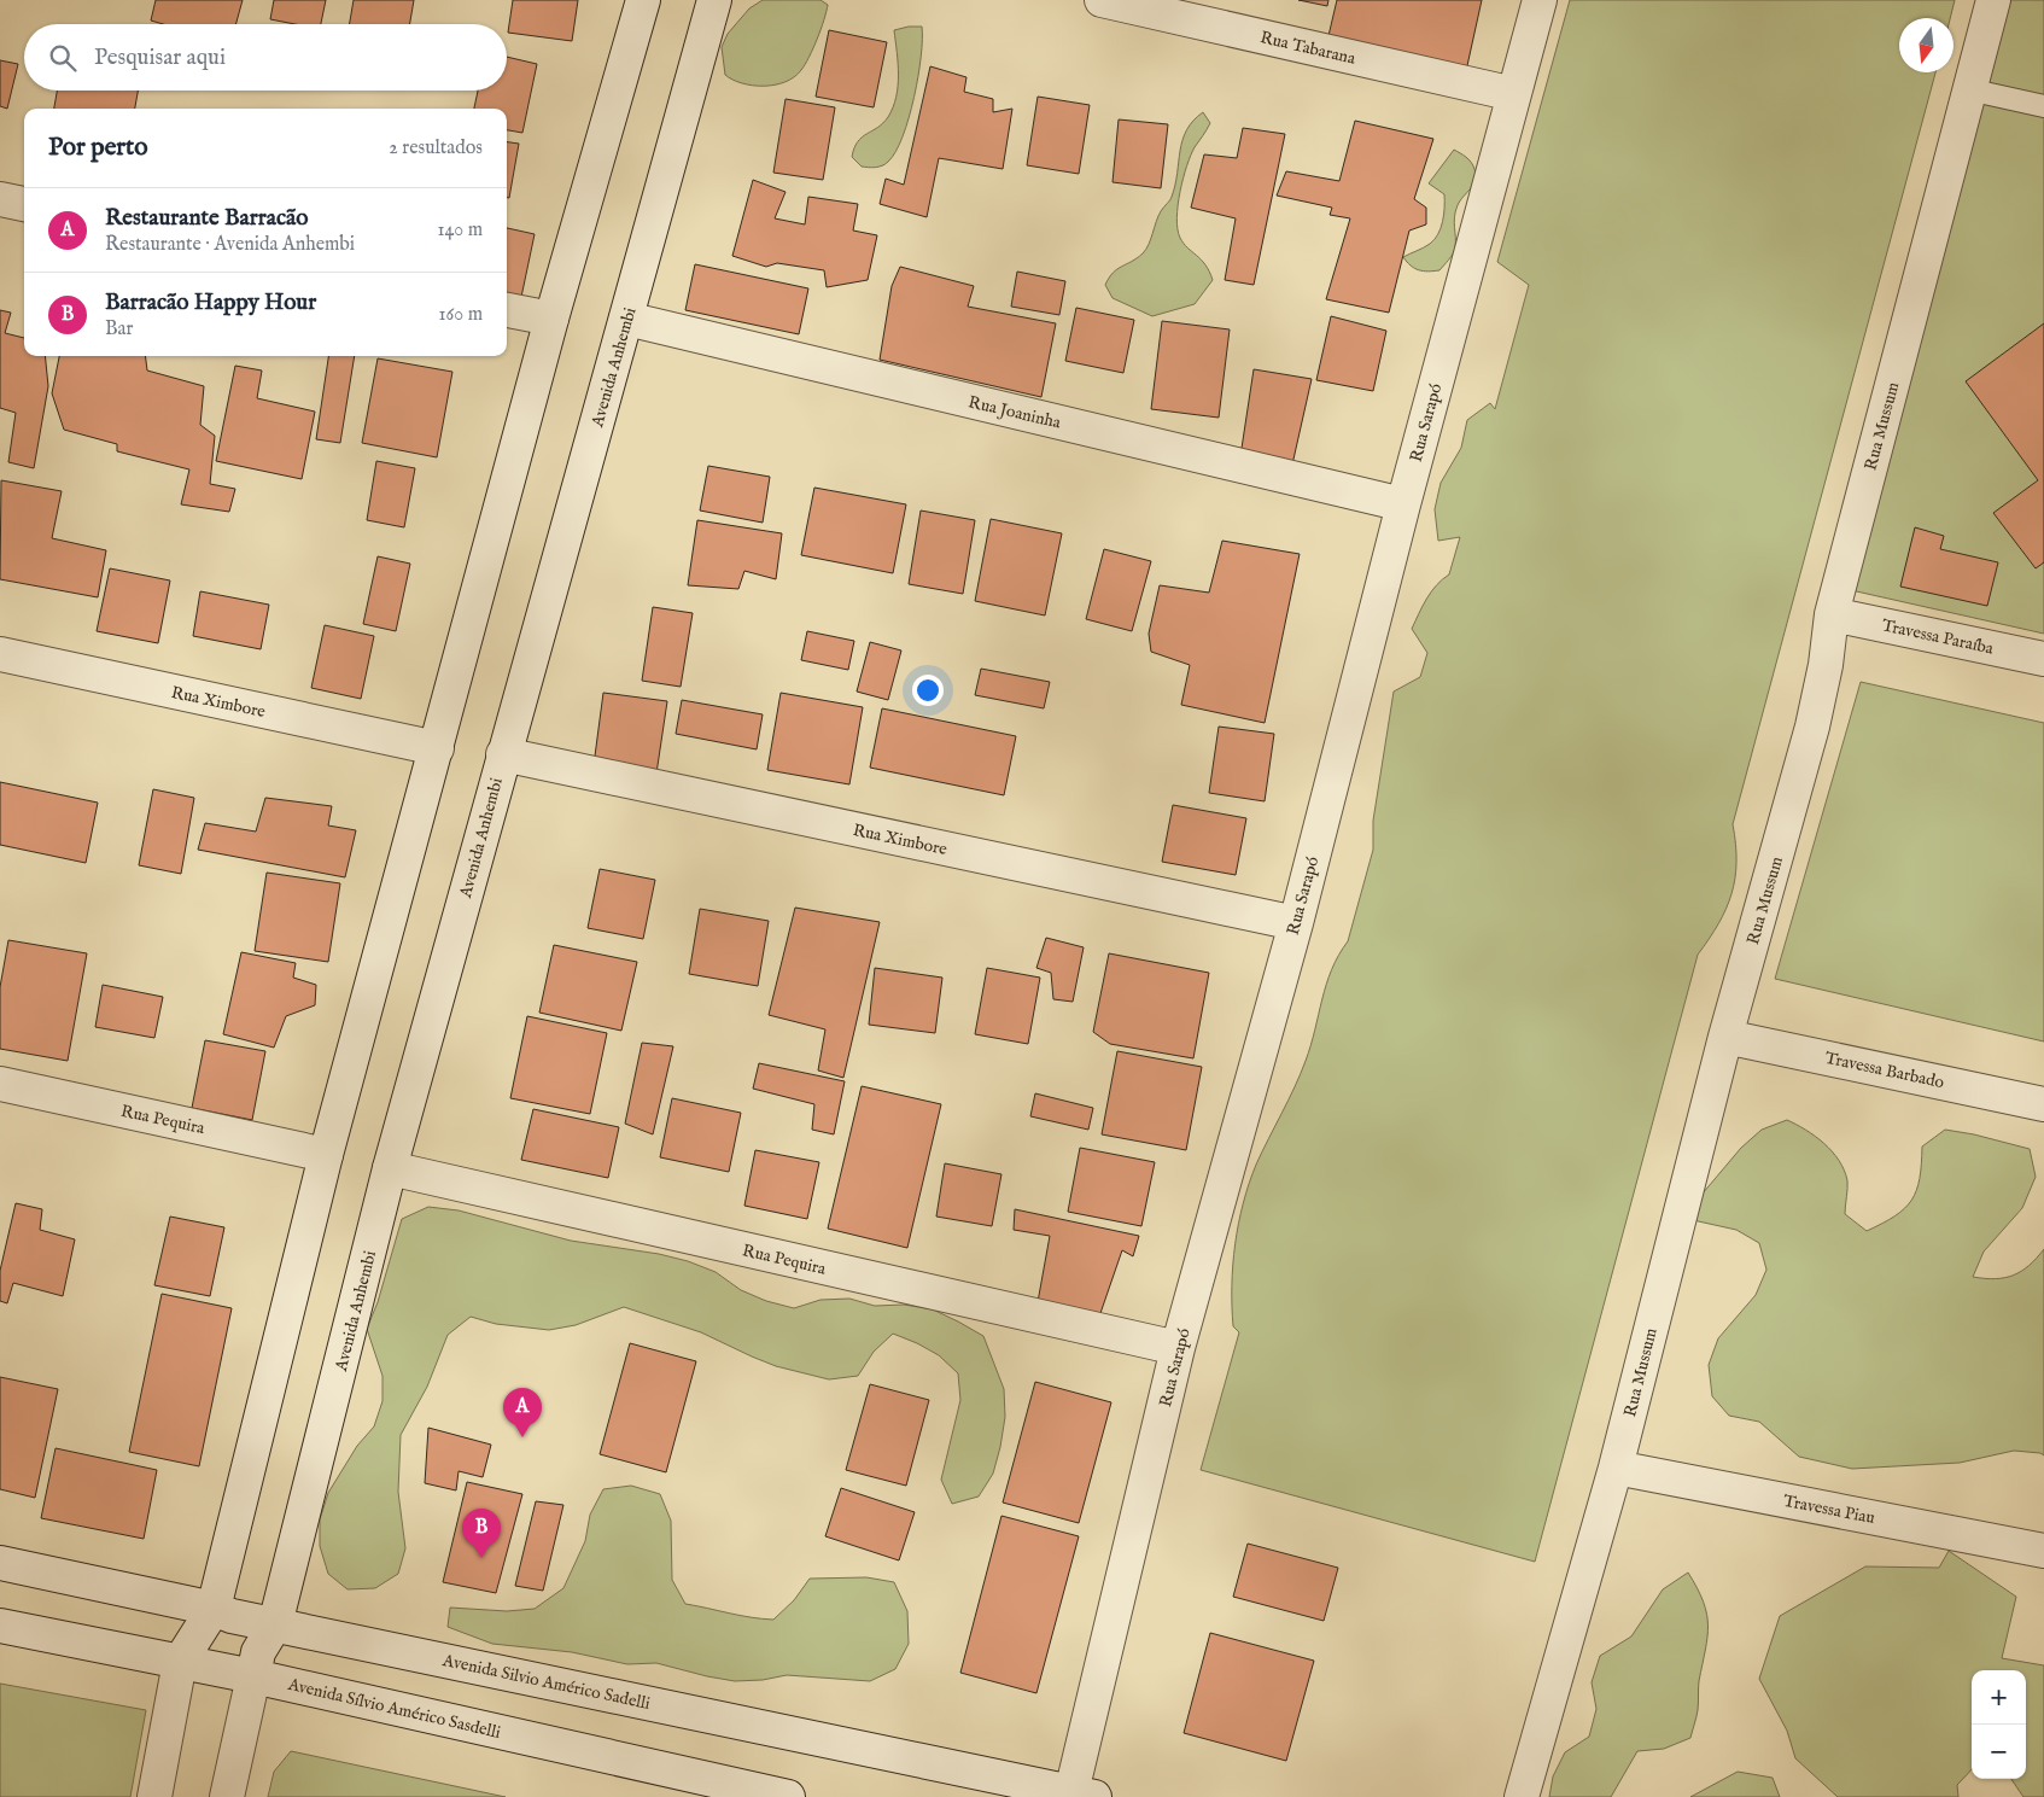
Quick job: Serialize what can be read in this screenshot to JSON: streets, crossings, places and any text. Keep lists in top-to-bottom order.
{
  "streets": {
    "street": [
      "Rua Tabarana",
      "Avenida Anhembi",
      "Rua Joaninha",
      "Rua Sarapó",
      "Rua Mussum",
      "Travessa Paraíba",
      "Rua Ximbore",
      "Travessa Barbado",
      "Rua Pequira",
      "Travessa Piau",
      "Avenida Silvio Américo Sadelli",
      "Avenida Sílvio Américo Sasdelli"
    ]
  },
  "crossings": [
    ["Rua Tabarana", "Rua Sarapó"],
    ["Avenida Anhembi", "Rua Joaninha"],
    ["Avenida Anhembi", "Rua Ximbore"],
    ["Avenida Anhembi", "Rua Pequira"],
    ["Avenida Anhembi", "Avenida Silvio Américo Sadelli"],
    ["Avenida Anhembi", "Avenida Sílvio Américo Sasdelli"],
    ["Rua Joaninha", "Rua Sarapó"],
    ["Rua Sarapó", "Rua Ximbore"],
    ["Rua Sarapó", "Rua Pequira"],
    ["Rua Sarapó", "Avenida Silvio Américo Sadelli"],
    ["Rua Mussum", "Travessa Paraíba"],
    ["Rua Mussum", "Travessa Barbado"],
    ["Rua Mussum", "Travessa Piau"]
  ],
  "north": "bottom",
  "page": {
    "search": "Pesquisar aqui",
    "heading": ["Por perto", "2 resultados"],
    "list": [
      {
        "mark": "A",
        "name": "Restaurante Barracão",
        "note": "Restaurante · Avenida Anhembi",
        "value": "140 m"
      },
      {
        "mark": "B",
        "name": "Barracão Happy Hour",
        "note": "Bar",
        "value": "160 m"
      }
    ],
    "pins": ["A", "B"],
    "map_buttons": ["+", "−"]
  }
}
